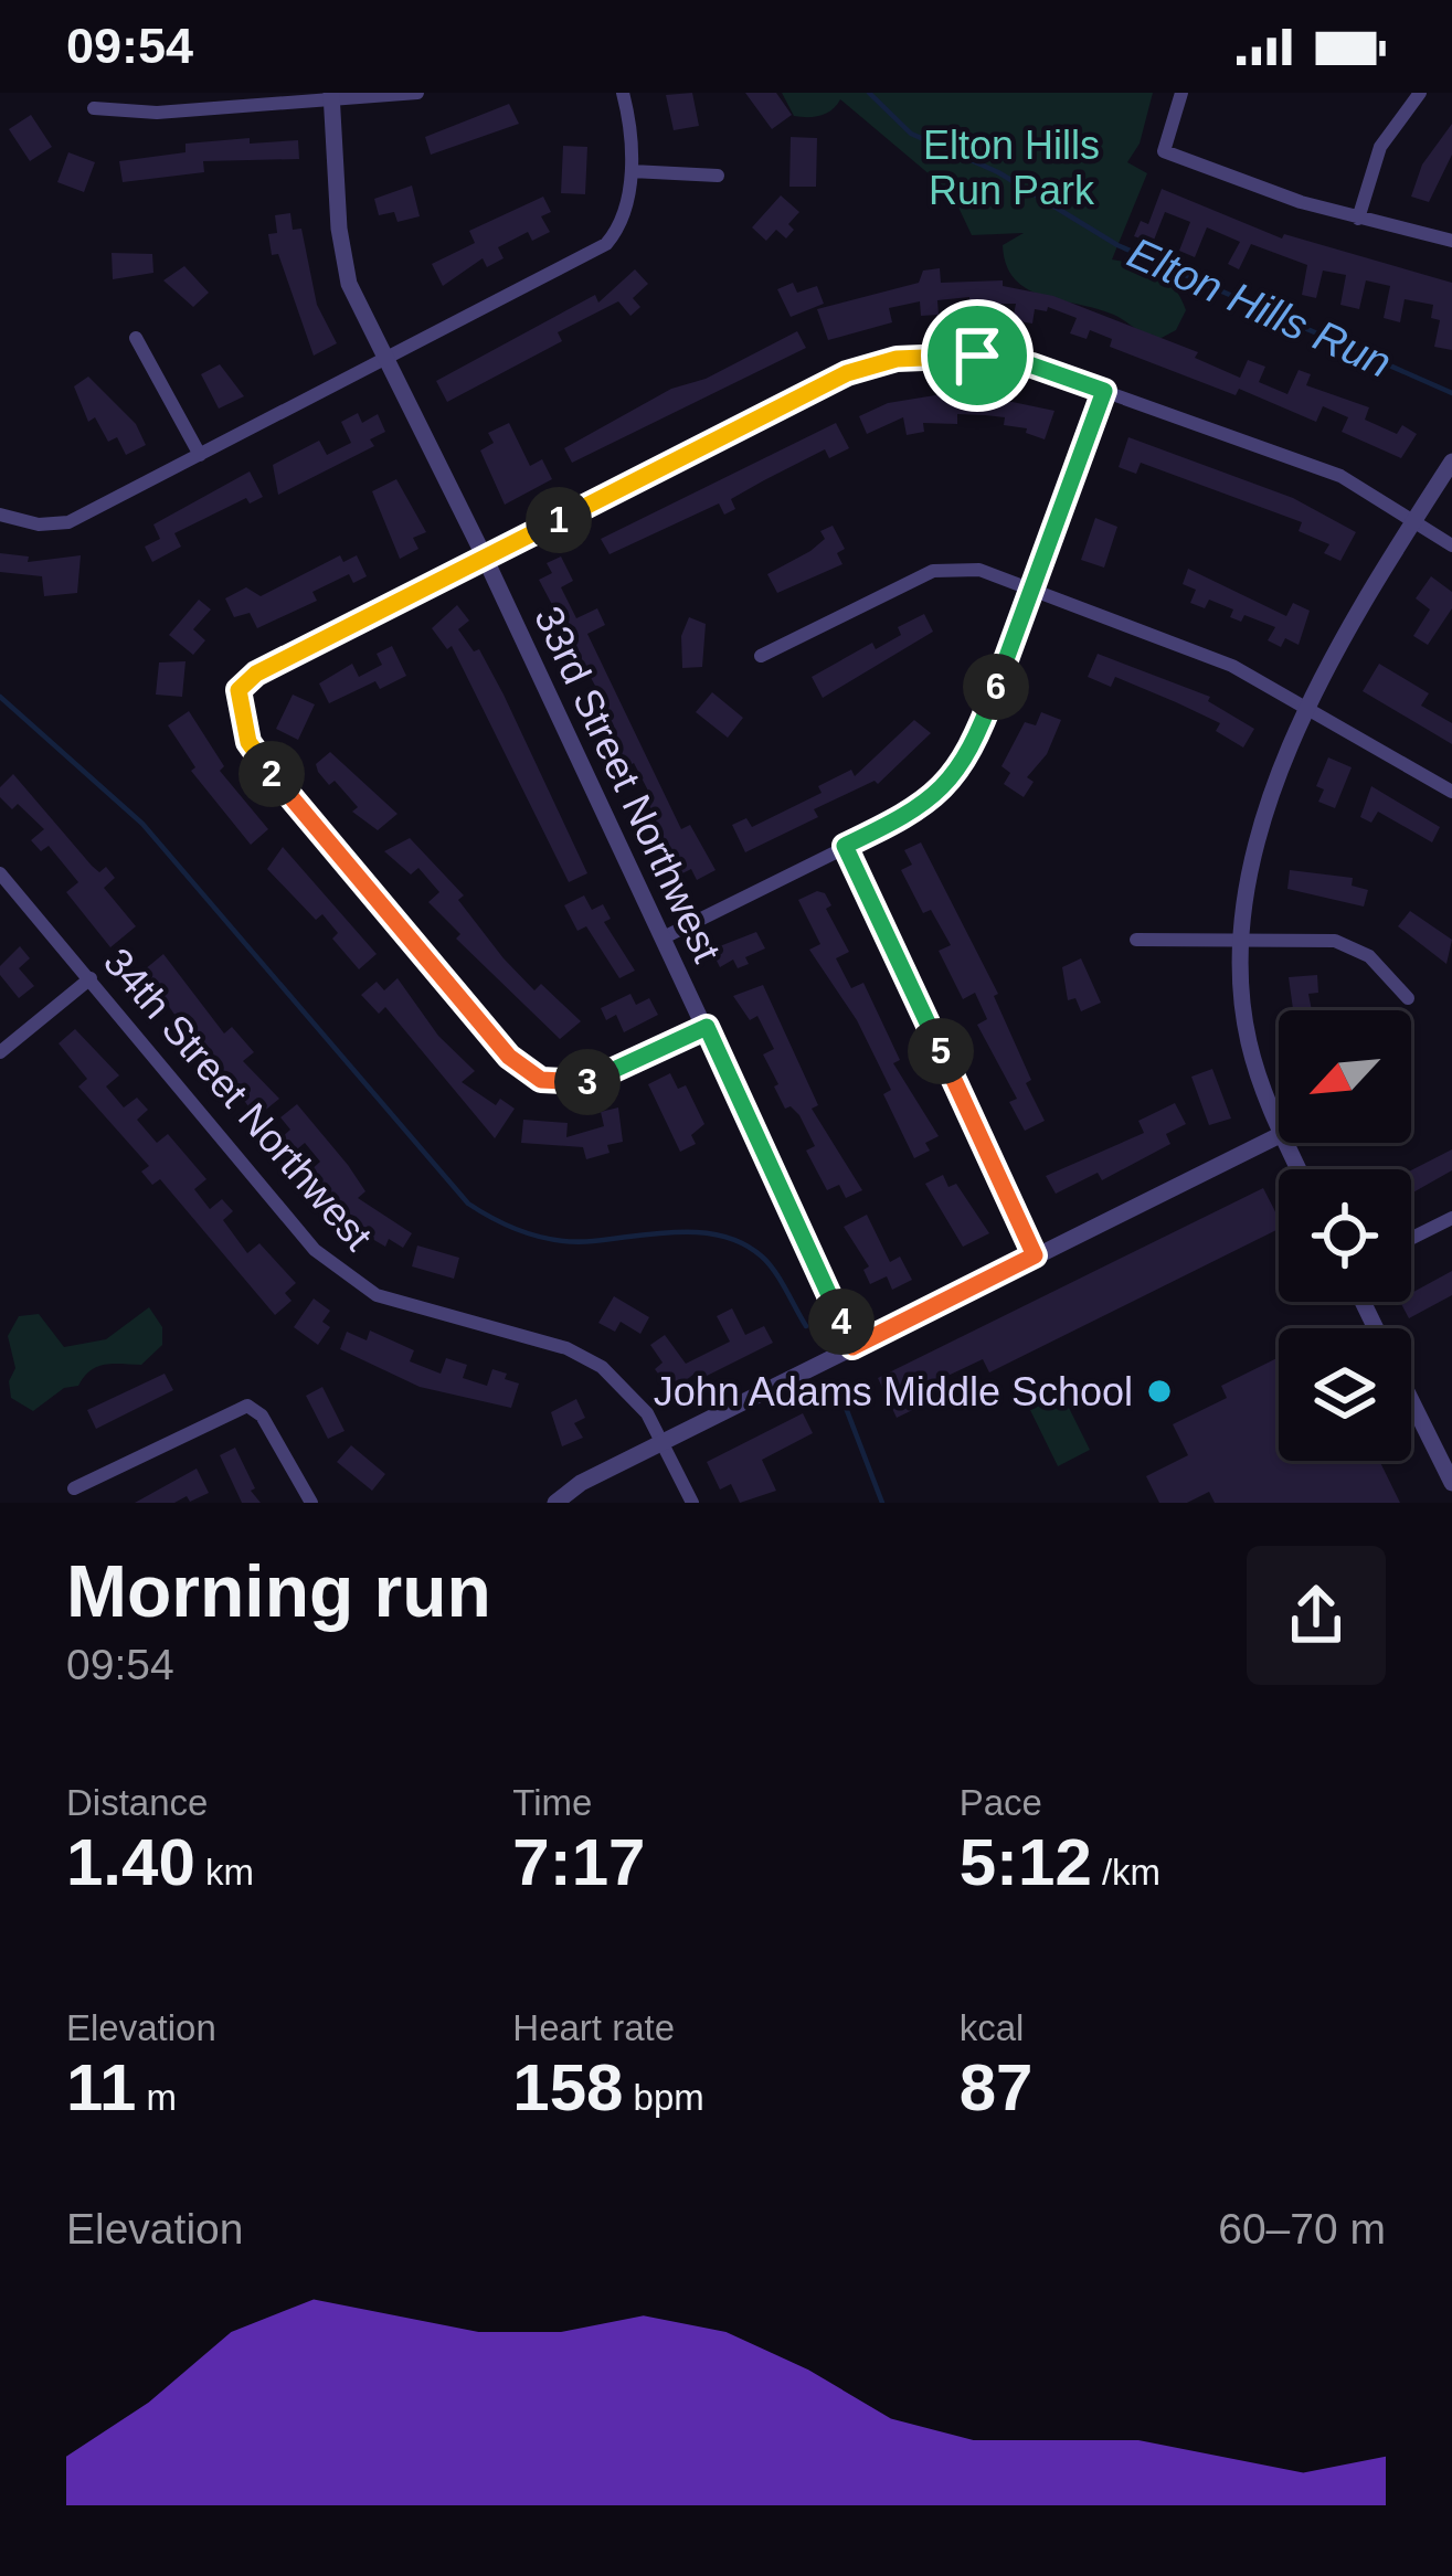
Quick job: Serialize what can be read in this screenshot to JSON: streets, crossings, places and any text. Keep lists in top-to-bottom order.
{
  "streets": {
    "street": ["33rd Street Northwest", "34th Street Northwest"]
  },
  "water": ["Elton Hills Run"],
  "parks": ["Elton Hills Run Park"],
  "places": ["John Adams Middle School"],
  "north": "bottom left",
  "page": {
    "status": "09:54",
    "pins": [
      "1",
      "6",
      "2",
      "5",
      "3",
      "4"
    ],
    "heading": ["Morning run", "09:54"],
    "stats": [
      ["Distance", "1.40 km"],
      ["Time", "7:17"],
      ["Pace", "5:12 /km"],
      ["Elevation", "11 m"],
      ["Heart rate", "158 bpm"],
      ["kcal", "87"]
    ],
    "chart": ["Elevation", "60–70 m"]
  }
}
